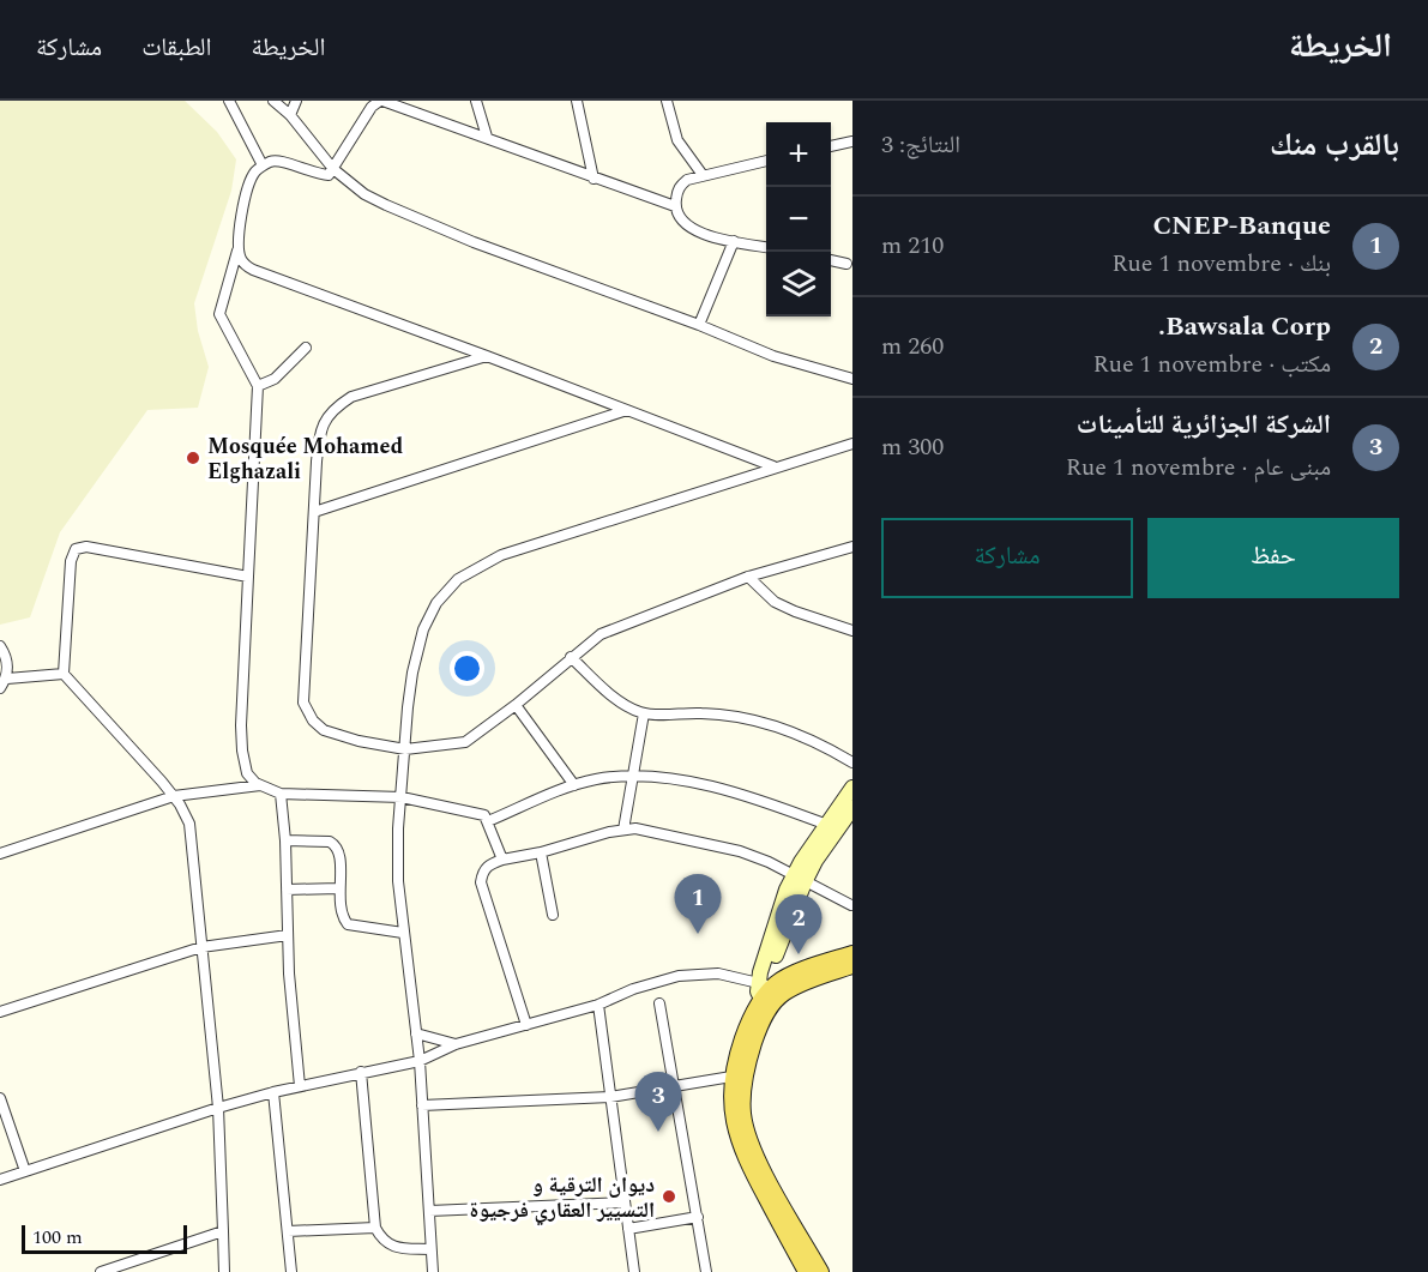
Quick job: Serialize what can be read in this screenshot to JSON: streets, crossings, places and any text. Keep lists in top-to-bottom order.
{
  "places": ["Mosquée Mohamed Elghazali", "ديوان الترقية و التسيير العقاري فرجيوة"],
  "scale_bar": "100 m",
  "page": {
    "header": "الخريطة",
    "nav": ["الخريطة", "الطبقات", "مشاركة"],
    "heading": ["بالقرب منك", "النتائج: 3"],
    "map_buttons": ["+", "−"],
    "list": [
      {
        "mark": "1",
        "name": "CNEP-Banque",
        "note": "بنك · Rue 1 novembre",
        "value": "210 m"
      },
      {
        "mark": "2",
        "name": "Bawsala Corp.",
        "note": "مكتب · Rue 1 novembre",
        "value": "260 m"
      },
      {
        "mark": "3",
        "name": "الشركة الجزائرية للتأمينات",
        "note": "مبنى عام · Rue 1 novembre",
        "value": "300 m"
      }
    ],
    "buttons": ["حفظ", "مشاركة"],
    "pins": ["1", "2", "3"],
    "scale": "100 m"
  }
}
